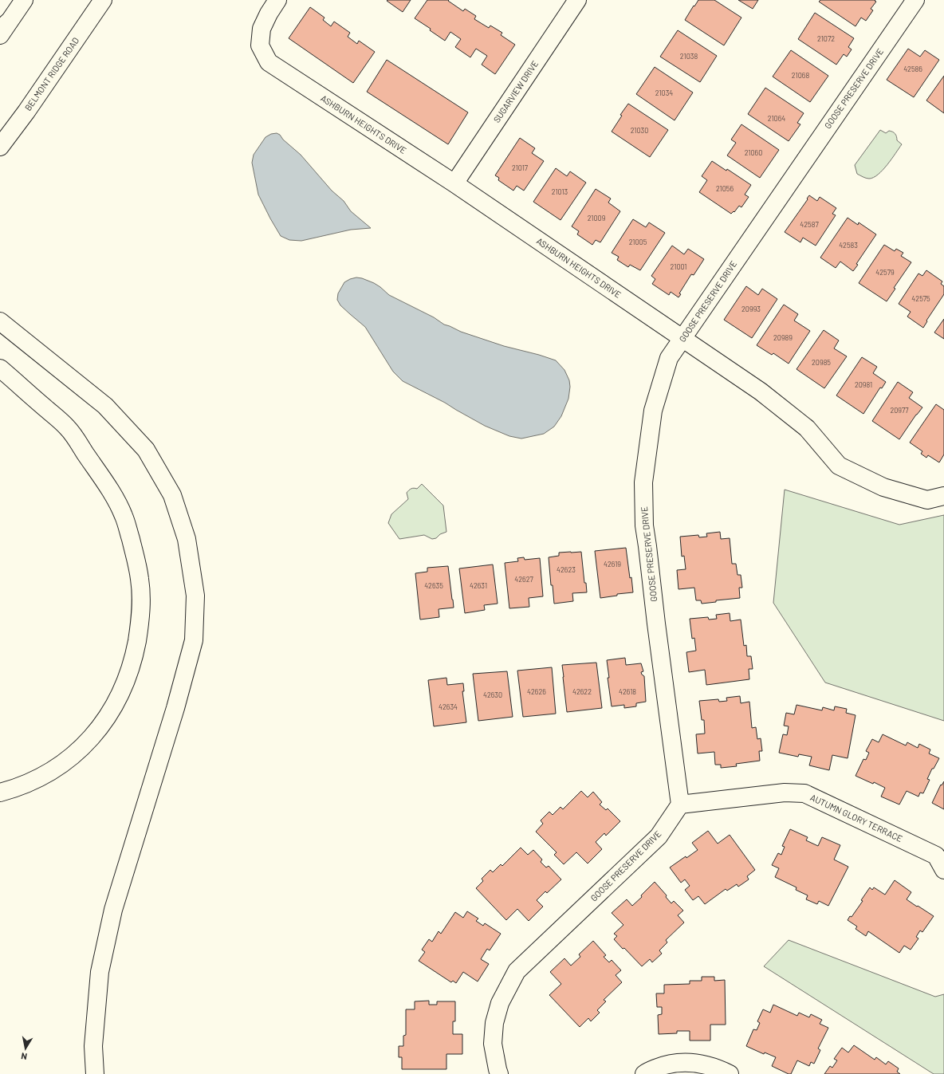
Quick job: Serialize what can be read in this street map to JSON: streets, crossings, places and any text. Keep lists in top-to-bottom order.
{
  "streets": {
    "main road": [
      "BELMONT RIDGE ROAD",
      "GOOSE PRESERVE DRIVE",
      "SUGARVIEW DRIVE",
      "ASHBURN HEIGHTS DRIVE",
      "AUTUMN GLORY TERRACE"
    ]
  },
  "crossings": [
    ["GOOSE PRESERVE DRIVE", "ASHBURN HEIGHTS DRIVE"],
    ["GOOSE PRESERVE DRIVE", "AUTUMN GLORY TERRACE"],
    ["SUGARVIEW DRIVE", "ASHBURN HEIGHTS DRIVE"]
  ],
  "house_numbers": [
    "21072",
    "21038",
    "42586",
    "21068",
    "21034",
    "21064",
    "21030",
    "21060",
    "21017",
    "21056",
    "21013",
    "21009",
    "42587",
    "21005",
    "42583",
    "21001",
    "42579",
    "42575",
    "20993",
    "20989",
    "20985",
    "20981",
    "20977",
    "42619",
    "42623",
    "42627",
    "42635",
    "42631",
    "42626",
    "42622",
    "42618",
    "42630",
    "42634"
  ],
  "north": "bottom"
}
